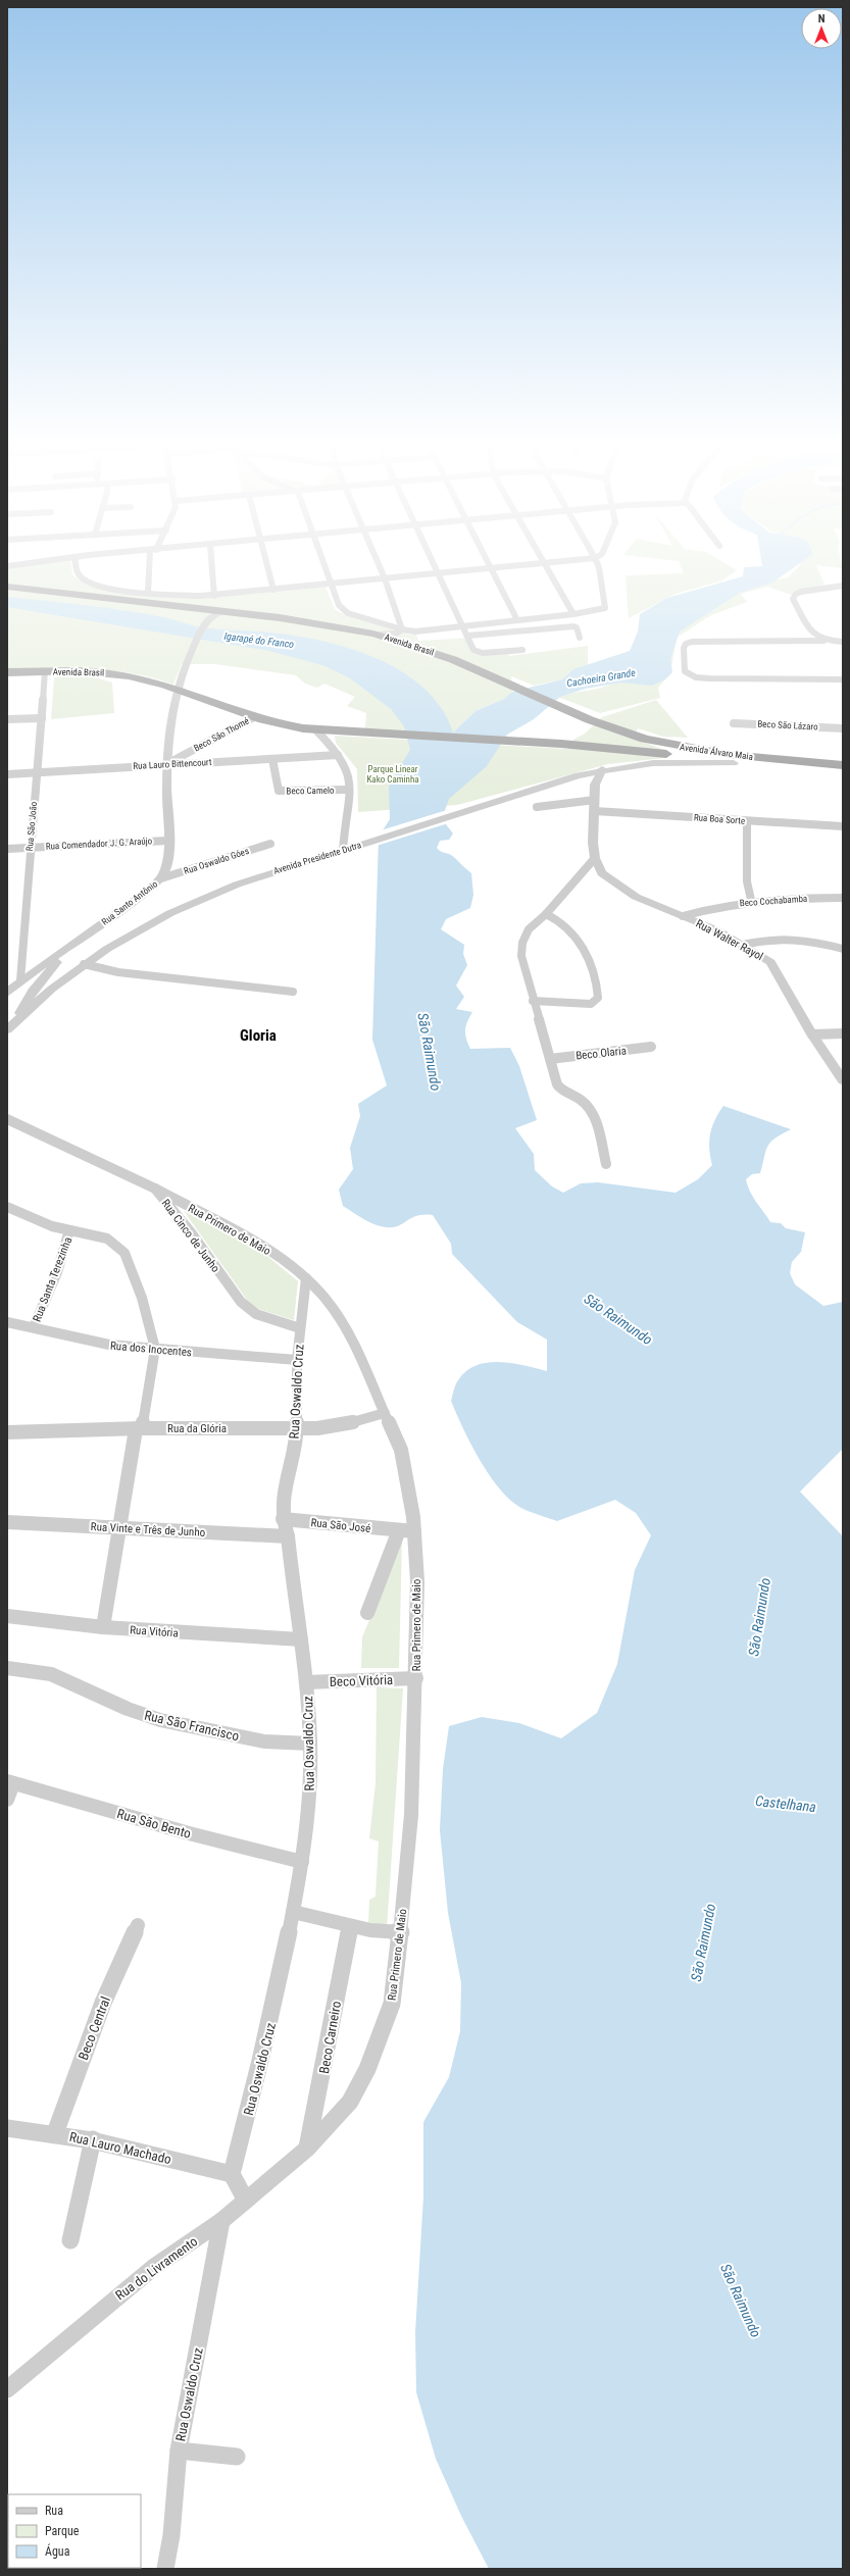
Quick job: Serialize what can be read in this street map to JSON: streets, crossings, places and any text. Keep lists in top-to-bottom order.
{
  "streets": {
    "highway": ["Avenida Brasil", "Avenida Álvaro Maia"],
    "street": [
      "Beco São Lázaro",
      "Beco São Thomé",
      "Rua Lauro Bittencourt",
      "Beco Camelo",
      "Rua Boa Sorte",
      "Rua São João",
      "Rua Comendador J. G. Araújo",
      "Avenida Presidente Dutra",
      "Rua Oswaldo Góes",
      "Beco Cochabamba",
      "Rua Santo Antônio",
      "Rua Walter Rayol",
      "Beco Olaria",
      "Rua Primero de Maio",
      "Rua Cinco de Junho",
      "Rua Santa Terezinha",
      "Rua dos Inocentes",
      "Rua Oswaldo Cruz",
      "Rua da Glória",
      "Rua São José",
      "Rua Vinte e Três de Junho",
      "Rua Vitória",
      "Beco Vitória",
      "Rua São Francisco",
      "Rua São Bento",
      "Beco Central",
      "Beco Carneiro",
      "Rua Lauro Machado",
      "Rua do Livramento"
    ]
  },
  "crossings": [
    ["Avenida Brasil", "Beco São Thomé"],
    ["Avenida Brasil", "Avenida Álvaro Maia"],
    ["Avenida Brasil", "Rua São João"],
    ["Avenida Brasil", "Rua Santo Antônio"],
    ["Beco São Thomé", "Rua Lauro Bittencourt"],
    ["Beco São Thomé", "Rua Santo Antônio"],
    ["Avenida Álvaro Maia", "Avenida Presidente Dutra"],
    ["Rua Lauro Bittencourt", "Beco Camelo"],
    ["Rua Lauro Bittencourt", "Rua São João"],
    ["Rua Lauro Bittencourt", "Rua Santo Antônio"],
    ["Rua Boa Sorte", "Rua Walter Rayol"],
    ["Rua São João", "Rua Comendador J. G. Araújo"],
    ["Rua São João", "Rua Santo Antônio"],
    ["Rua Comendador J. G. Araújo", "Rua Santo Antônio"],
    ["Rua Oswaldo Góes", "Rua Santo Antônio"],
    ["Beco Cochabamba", "Rua Walter Rayol"],
    ["Rua Primero de Maio", "Rua Cinco de Junho"],
    ["Rua Primero de Maio", "Rua Oswaldo Cruz"],
    ["Rua Primero de Maio", "Rua da Glória"],
    ["Rua Primero de Maio", "Rua São José"],
    ["Rua Primero de Maio", "Beco Vitória"],
    ["Rua Primero de Maio", "Beco Carneiro"],
    ["Rua Primero de Maio", "Rua do Livramento"],
    ["Rua Cinco de Junho", "Rua Oswaldo Cruz"],
    ["Rua Santa Terezinha", "Rua dos Inocentes"],
    ["Rua dos Inocentes", "Rua Oswaldo Cruz"],
    ["Rua Oswaldo Cruz", "Rua da Glória"],
    ["Rua Oswaldo Cruz", "Rua São José"],
    ["Rua Oswaldo Cruz", "Rua Vinte e Três de Junho"],
    ["Rua Oswaldo Cruz", "Rua Vitória"],
    ["Rua Oswaldo Cruz", "Beco Vitória"],
    ["Rua Oswaldo Cruz", "Rua São Francisco"],
    ["Rua Oswaldo Cruz", "Rua São Bento"],
    ["Rua Oswaldo Cruz", "Rua Lauro Machado"],
    ["Rua Oswaldo Cruz", "Rua do Livramento"],
    ["Beco Central", "Rua Lauro Machado"],
    ["Beco Carneiro", "Rua do Livramento"]
  ],
  "districts": ["Gloria"],
  "water": [
    "Igarapé do Franco",
    "Cachoeira Grande",
    "São Raimundo",
    "Castelhana"
  ],
  "parks": ["Parque Linear Kako Caminha"],
  "legend": ["Rua", "Parque", "Água"],
  "north": "top"
}
